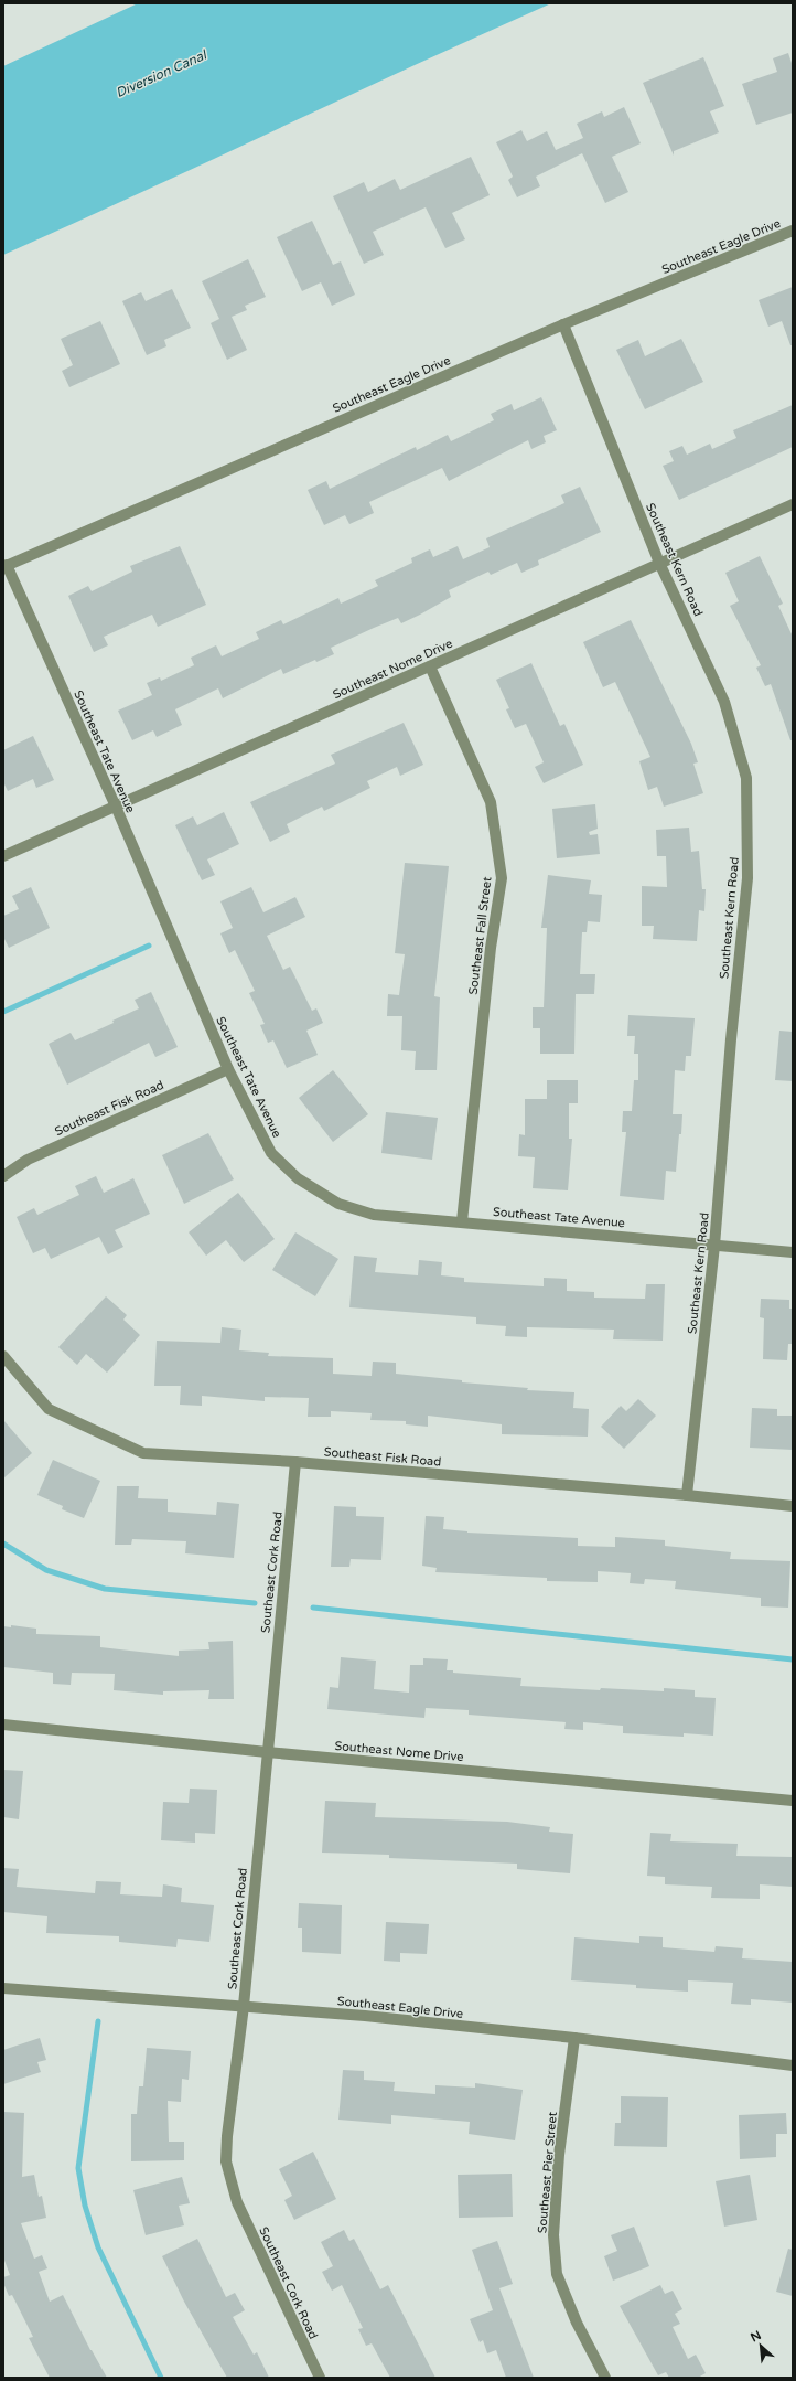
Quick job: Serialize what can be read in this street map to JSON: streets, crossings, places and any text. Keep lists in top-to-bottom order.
{
  "streets": {
    "street": [
      "Southeast Eagle Drive",
      "Southeast Kern Road",
      "Southeast Nome Drive",
      "Southeast Tate Avenue",
      "Southeast Fall Street",
      "Southeast Fisk Road",
      "Southeast Cork Road",
      "Southeast Pier Street"
    ]
  },
  "crossings": [
    ["Southeast Eagle Drive", "Southeast Kern Road"],
    ["Southeast Eagle Drive", "Southeast Tate Avenue"],
    ["Southeast Eagle Drive", "Southeast Cork Road"],
    ["Southeast Eagle Drive", "Southeast Pier Street"],
    ["Southeast Kern Road", "Southeast Nome Drive"],
    ["Southeast Kern Road", "Southeast Tate Avenue"],
    ["Southeast Kern Road", "Southeast Fisk Road"],
    ["Southeast Nome Drive", "Southeast Tate Avenue"],
    ["Southeast Nome Drive", "Southeast Fall Street"],
    ["Southeast Nome Drive", "Southeast Cork Road"],
    ["Southeast Tate Avenue", "Southeast Fall Street"],
    ["Southeast Tate Avenue", "Southeast Fisk Road"],
    ["Southeast Fisk Road", "Southeast Cork Road"]
  ],
  "water": ["Diversion Canal"],
  "north": "top left"
}
